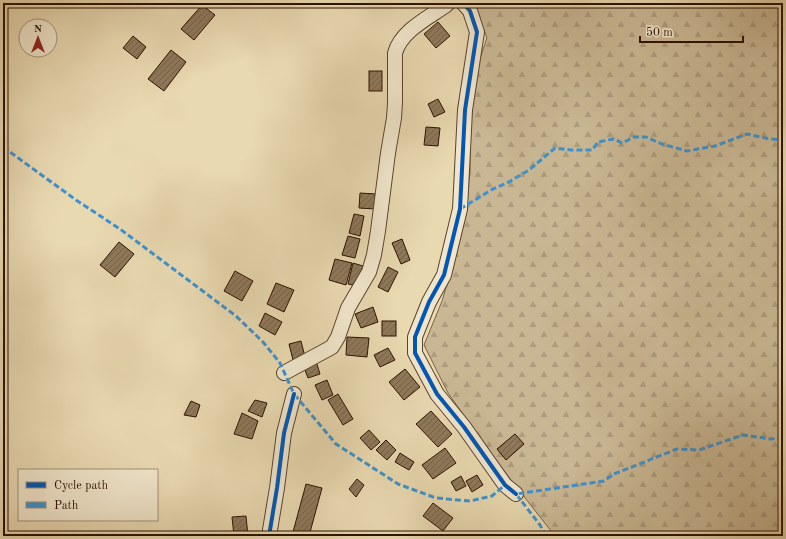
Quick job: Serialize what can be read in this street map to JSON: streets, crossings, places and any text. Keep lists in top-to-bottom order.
{
  "legend": ["Cycle path", "Path"],
  "scale_bar": "50 m",
  "north": "top"
}
